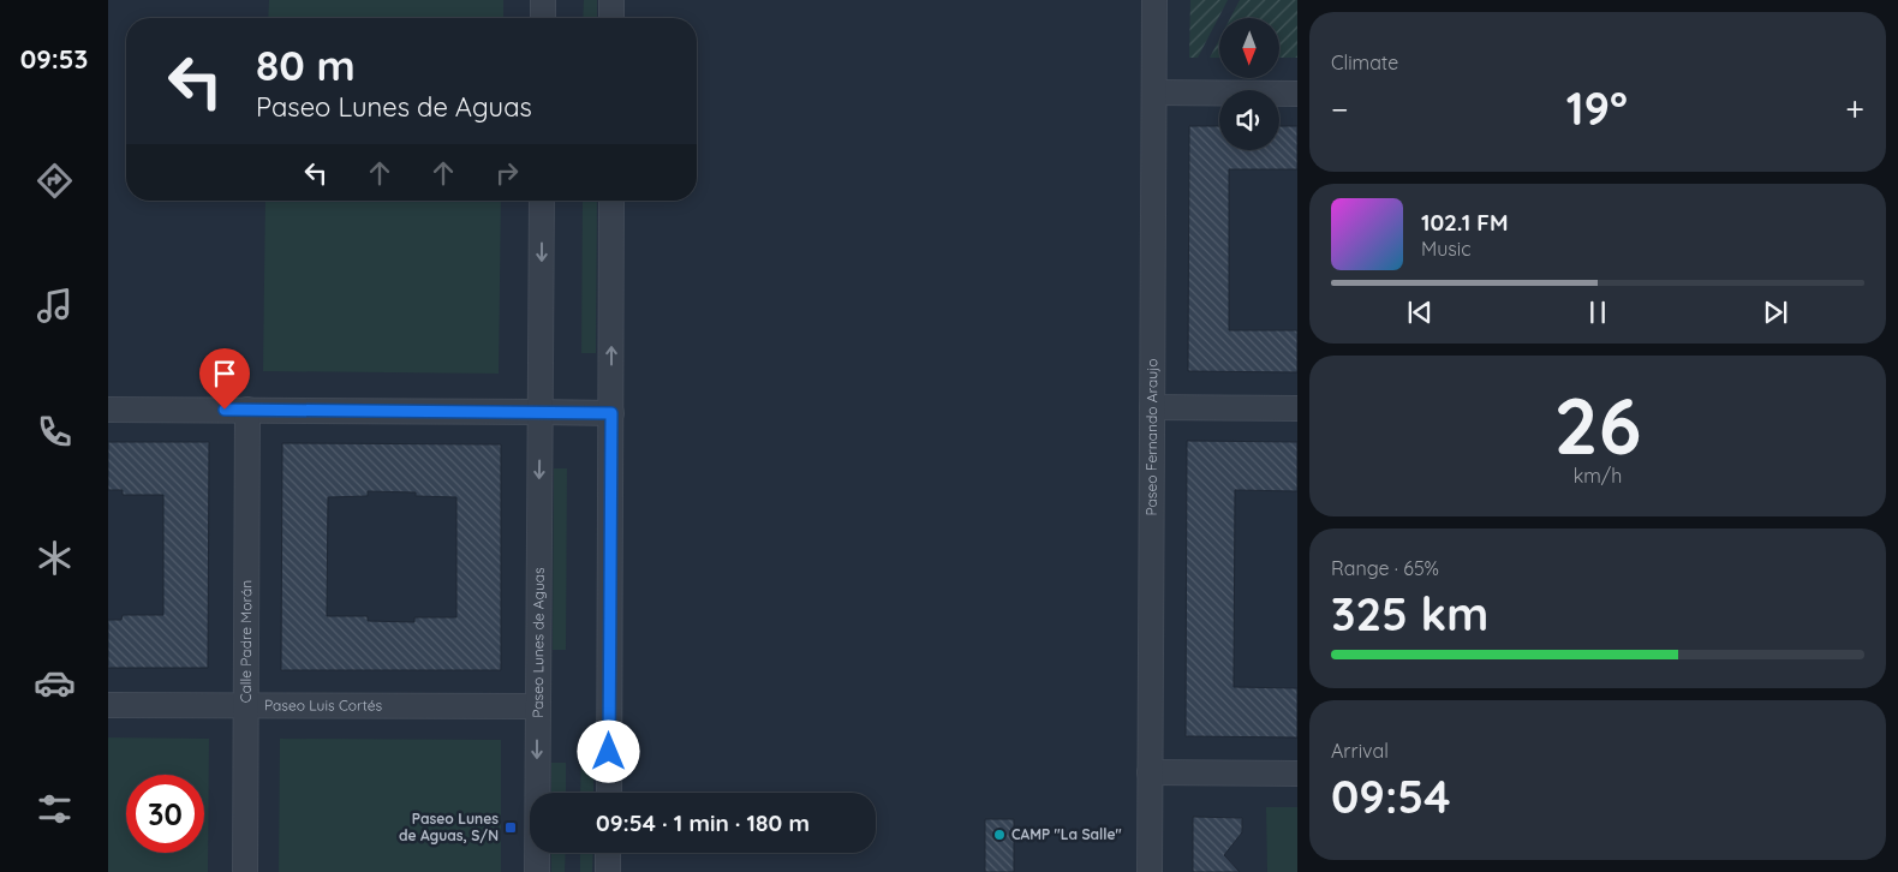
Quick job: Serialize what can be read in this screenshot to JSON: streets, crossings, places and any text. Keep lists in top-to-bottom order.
{
  "streets": {
    "street": [
      "Paseo Fernando Araujo",
      "Calle Padre Morán",
      "Paseo Lunes de Aguas",
      "Paseo Luis Cortés"
    ]
  },
  "crossings": [
    ["Calle Padre Morán", "Paseo Luis Cortés"],
    ["Paseo Lunes de Aguas", "Paseo Luis Cortés"]
  ],
  "places": {
    "transit": ["Paseo Lunes de Aguas, S/N"],
    "other": ["CAMP \"La Salle\""]
  },
  "north": "bottom",
  "page": {
    "tabs": "09:53",
    "tile": [
      "Climate",
      ["26", "km/h"],
      ["Range · 65%", "325 km"],
      ["Arrival", "09:54"]
    ],
    "turn": ["80 m", "Paseo Lunes de Aguas"],
    "heat": ["−", "19°", "+"],
    "song": ["102.1 FM", "Music"],
    "limit": "30",
    "trip": "09:54 · 1 min · 180 m"
  }
}
